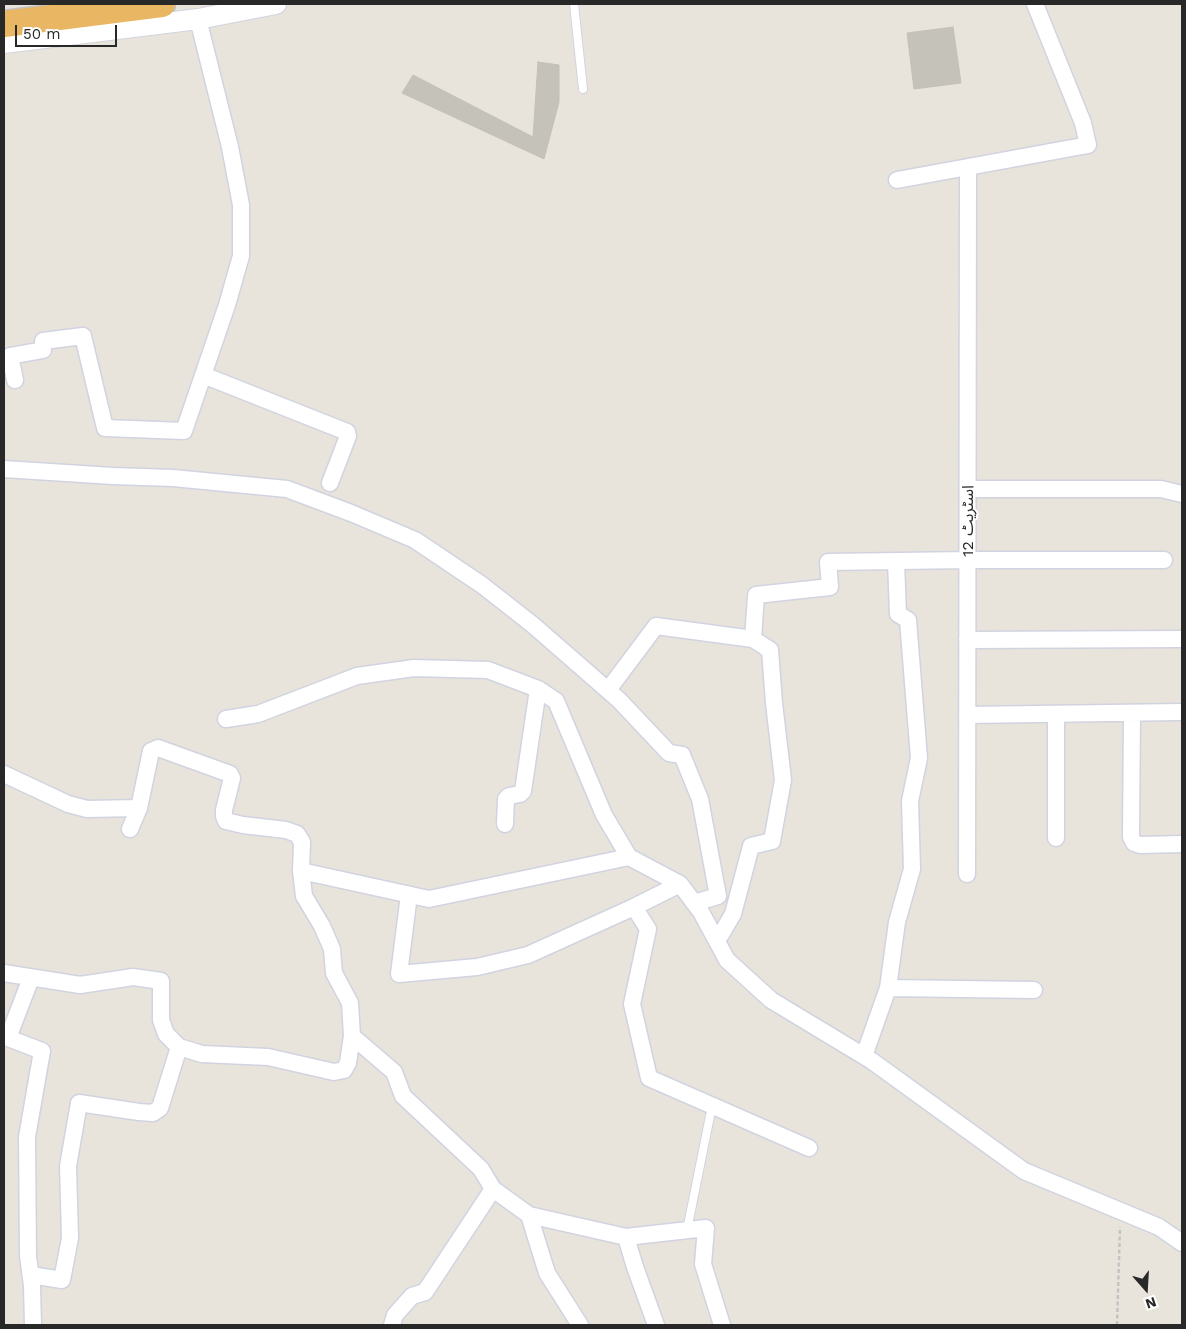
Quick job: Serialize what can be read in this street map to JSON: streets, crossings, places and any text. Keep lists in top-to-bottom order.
{
  "streets": {
    "street": ["اسٹریٹ 12"]
  },
  "scale_bar": "50 m",
  "north": "bottom"
}
